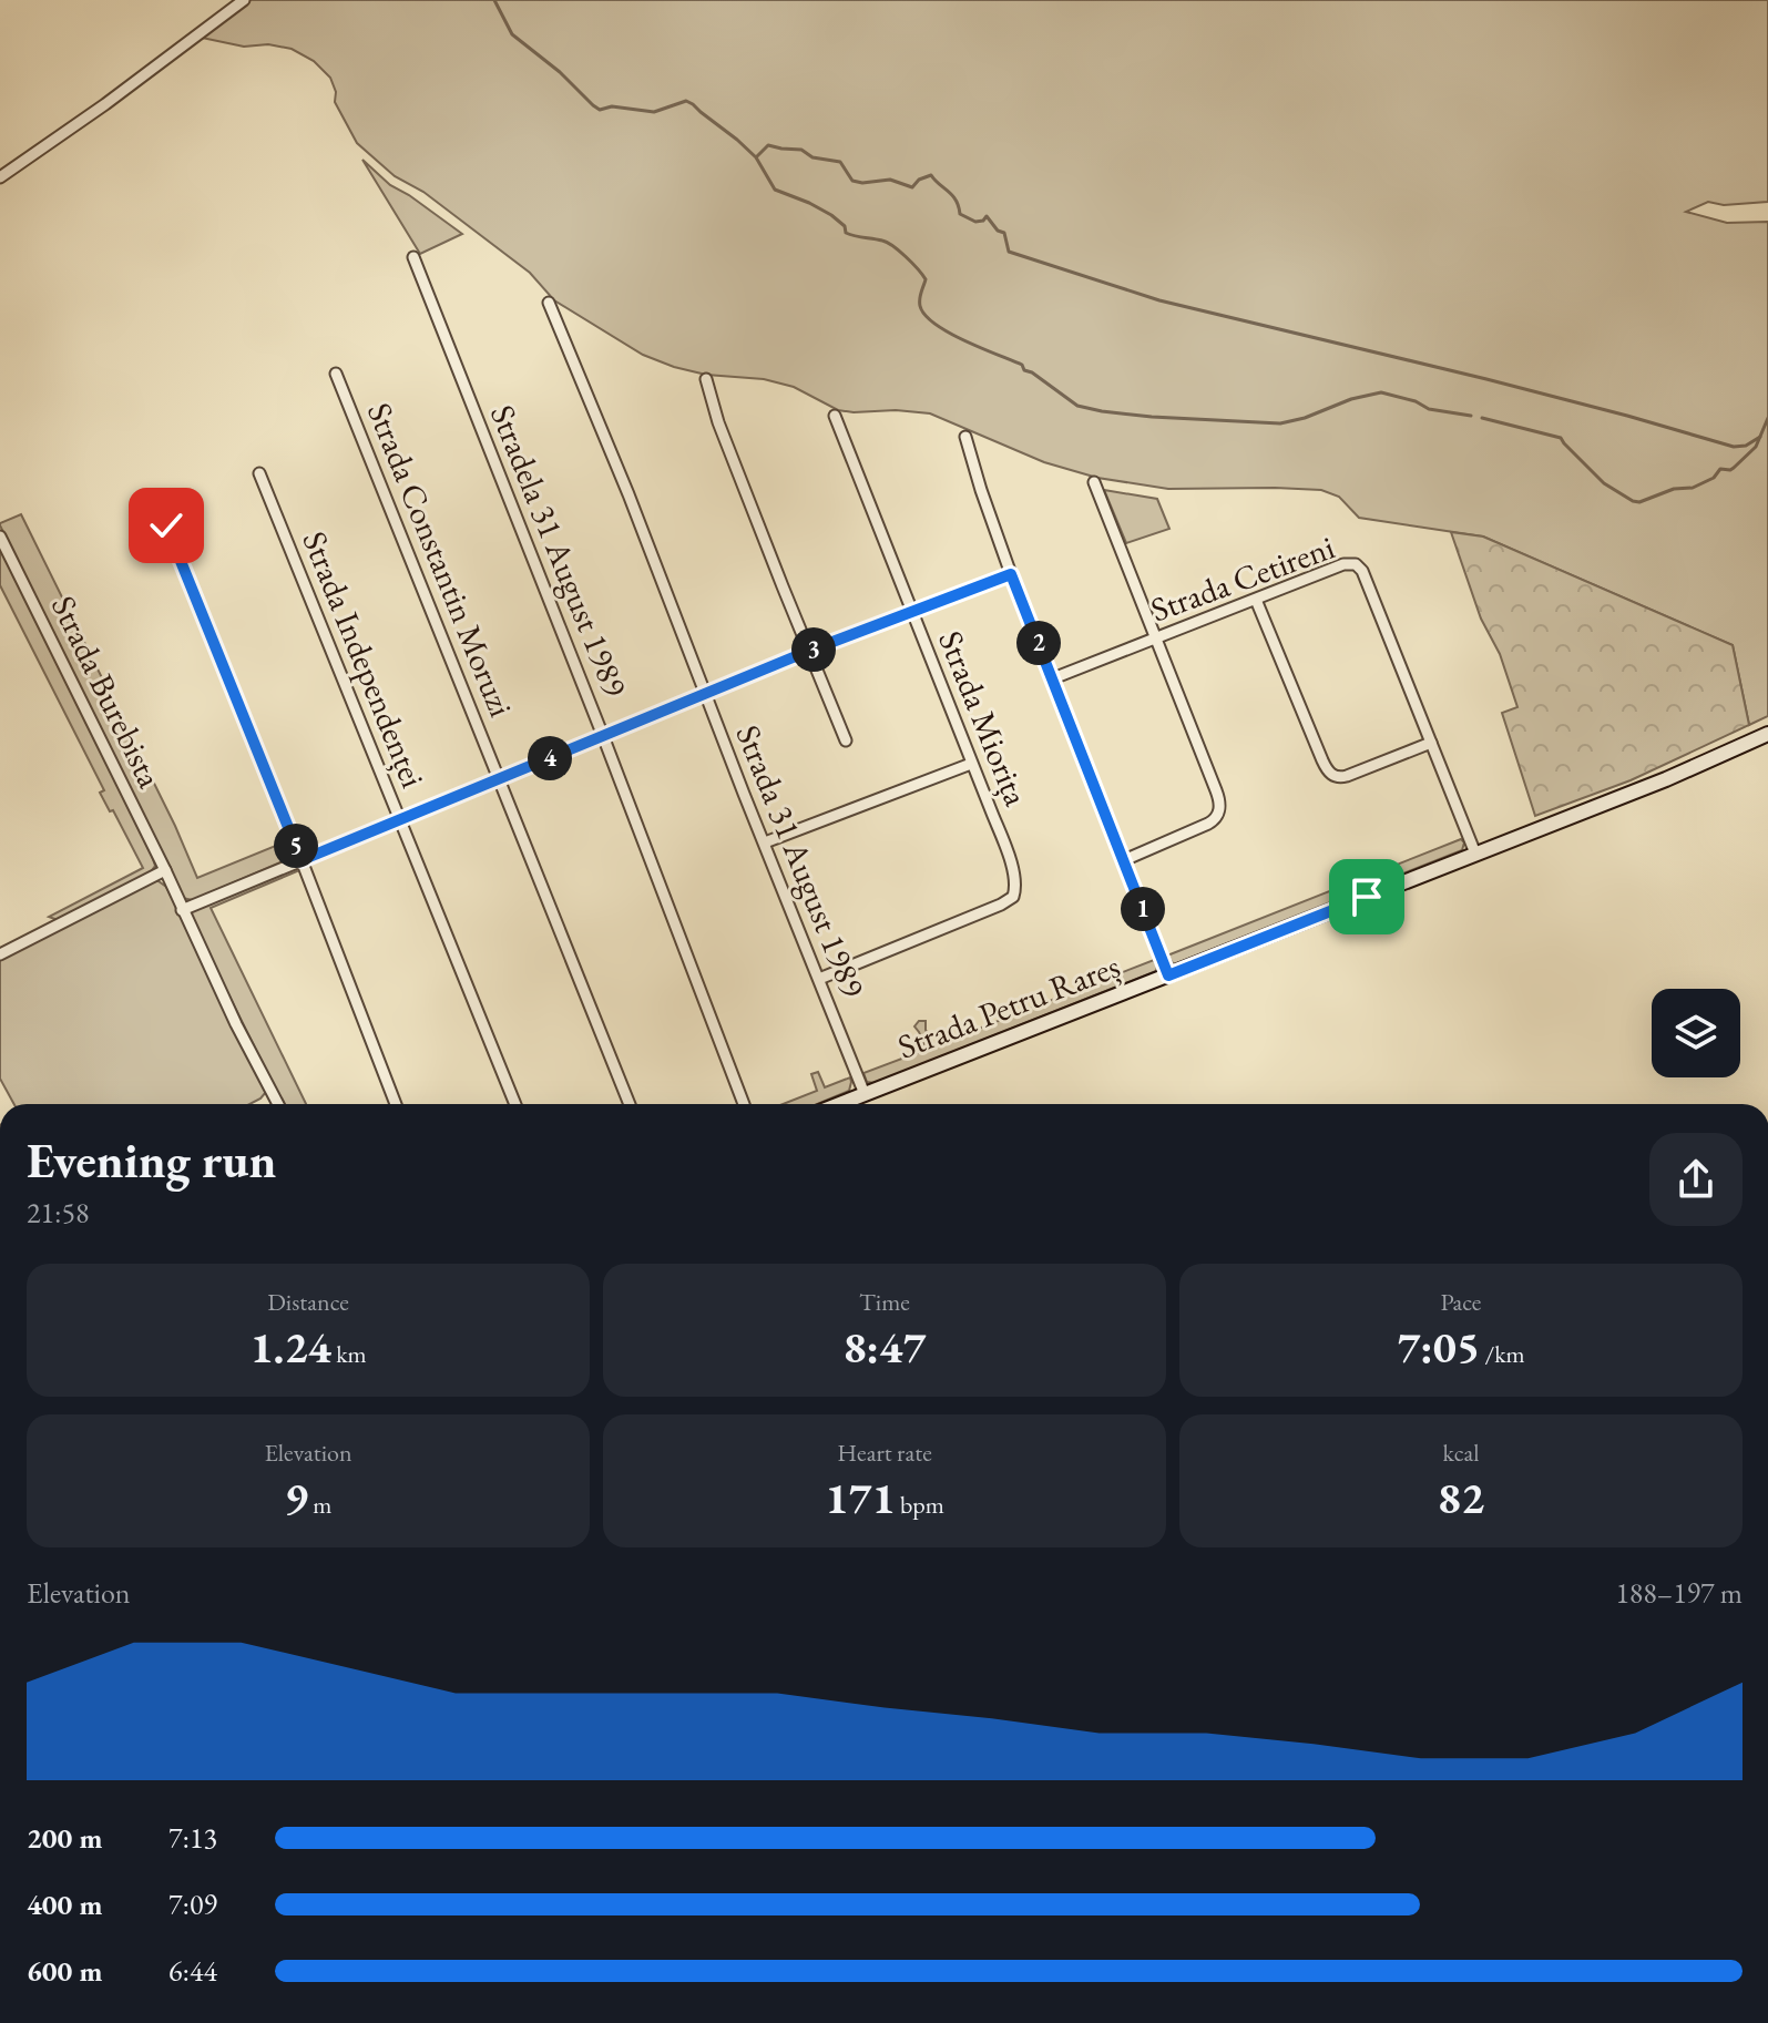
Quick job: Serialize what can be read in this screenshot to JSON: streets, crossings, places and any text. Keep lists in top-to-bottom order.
{
  "streets": {
    "main road": ["Strada Petru Rareș"],
    "street": [
      "Stradela 31 August 1989",
      "Strada Constantin Moruzi",
      "Strada Cetireni",
      "Strada Independenței",
      "Strada Burebista",
      "Strada Miorița",
      "Strada 31 August 1989"
    ]
  },
  "crossings": [
    ["Strada Cetireni", "Strada Petru Rareș"],
    ["Strada Miorița", "Strada 31 August 1989"],
    ["Strada 31 August 1989", "Strada Petru Rareș"]
  ],
  "page": {
    "pins": [
      "2",
      "3",
      "4",
      "5",
      "1"
    ],
    "heading": ["Evening run", "21:58"],
    "stats": [
      ["Distance", "1.24 km"],
      ["Time", "8:47"],
      ["Pace", "7:05 /km"],
      ["Elevation", "9 m"],
      ["Heart rate", "171 bpm"],
      ["kcal", "82"]
    ],
    "chart": ["Elevation", "188–197 m"],
    "list": [
      {
        "name": "200 m",
        "note": "7:13"
      },
      {
        "name": "400 m",
        "note": "7:09"
      },
      {
        "name": "600 m",
        "note": "6:44"
      }
    ]
  }
}
